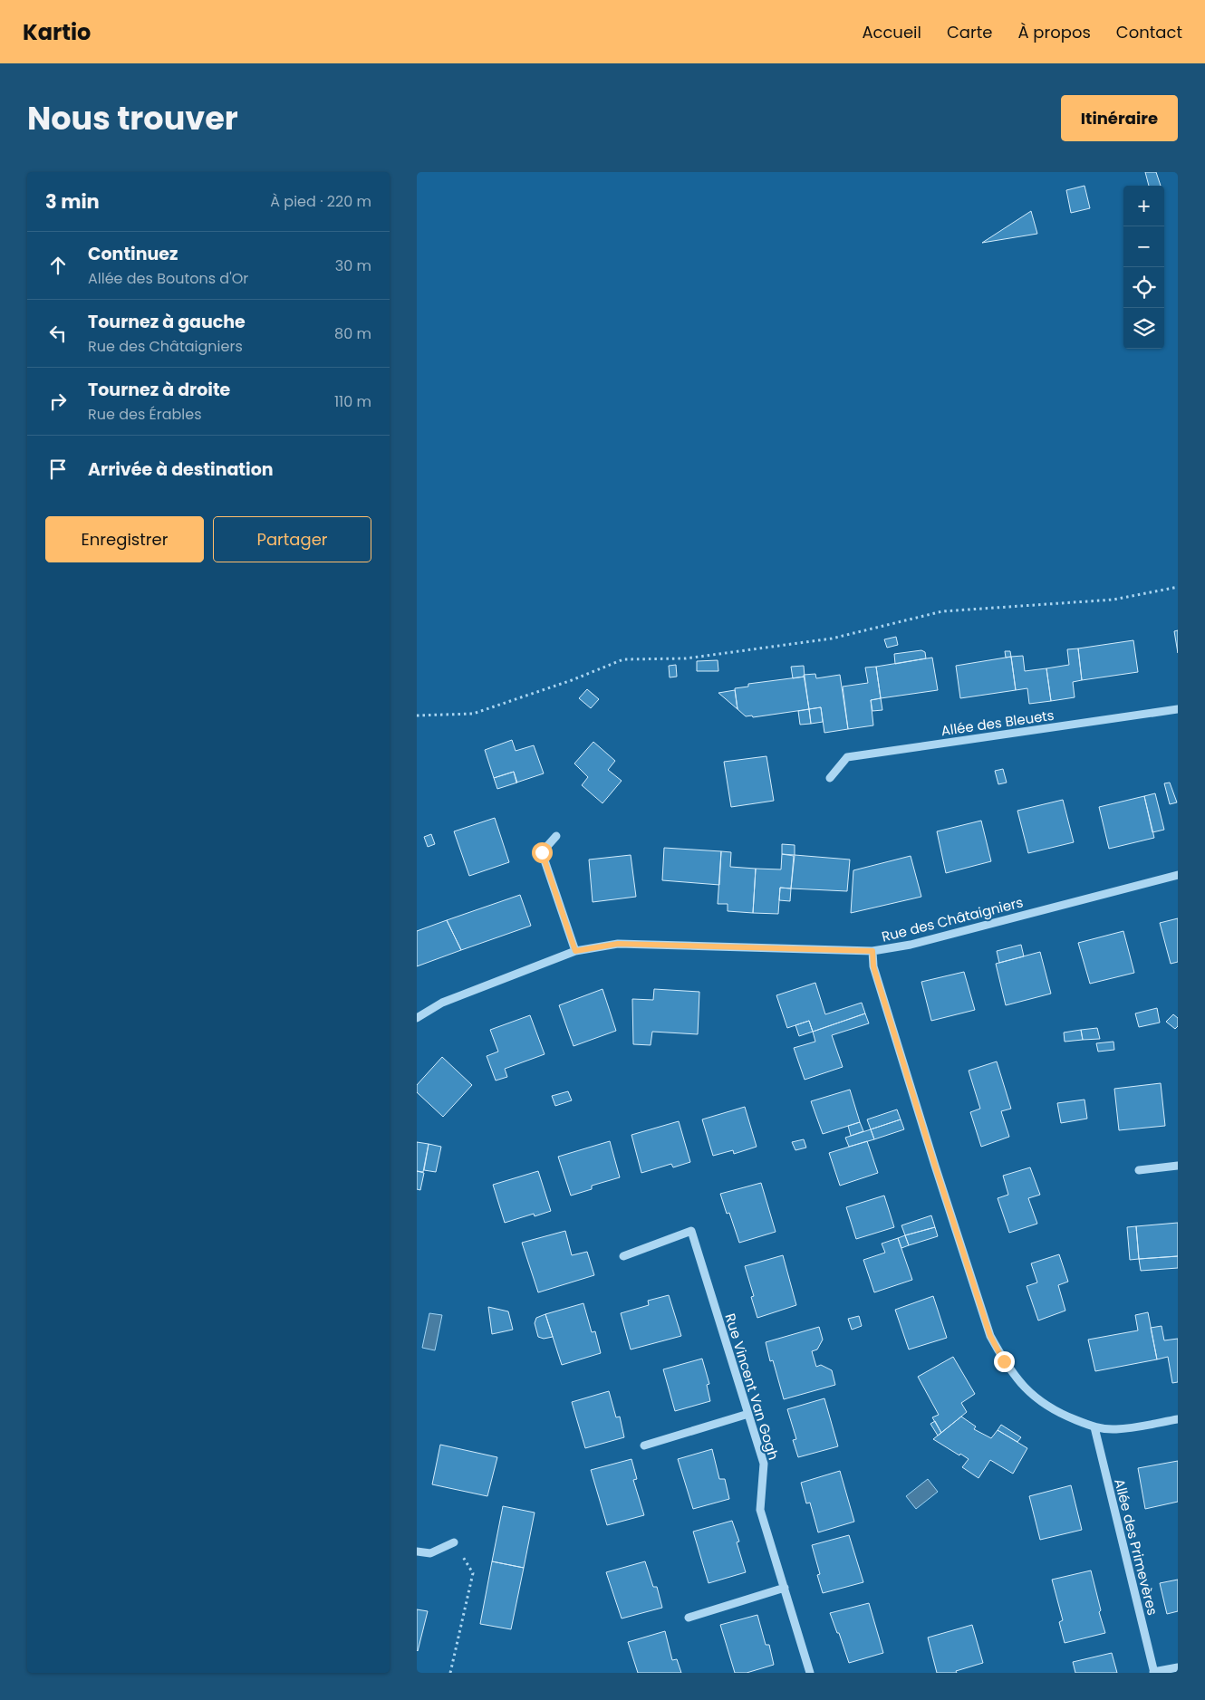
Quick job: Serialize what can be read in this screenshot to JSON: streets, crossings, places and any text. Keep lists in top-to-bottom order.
{
  "streets": {
    "street": [
      "Allée des Bleuets",
      "Rue des Châtaigniers",
      "Rue Vincent Van Gogh",
      "Allée des Primevères"
    ]
  },
  "page": {
    "header": "Kartio",
    "nav": [
      "Accueil",
      "Carte",
      "À propos",
      "Contact"
    ],
    "title": "Nous trouver",
    "buttons": [
      "Itinéraire",
      ["Enregistrer", "Partager"]
    ],
    "heading": ["3 min", "À pied · 220 m"],
    "map_buttons": ["+", "−"],
    "list": [
      ["Continuez", "Allée des Boutons d'Or", "30 m"],
      ["Tournez à gauche", "Rue des Châtaigniers", "80 m"],
      ["Tournez à droite", "Rue des Érables", "110 m"],
      "Arrivée à destination"
    ]
  }
}
